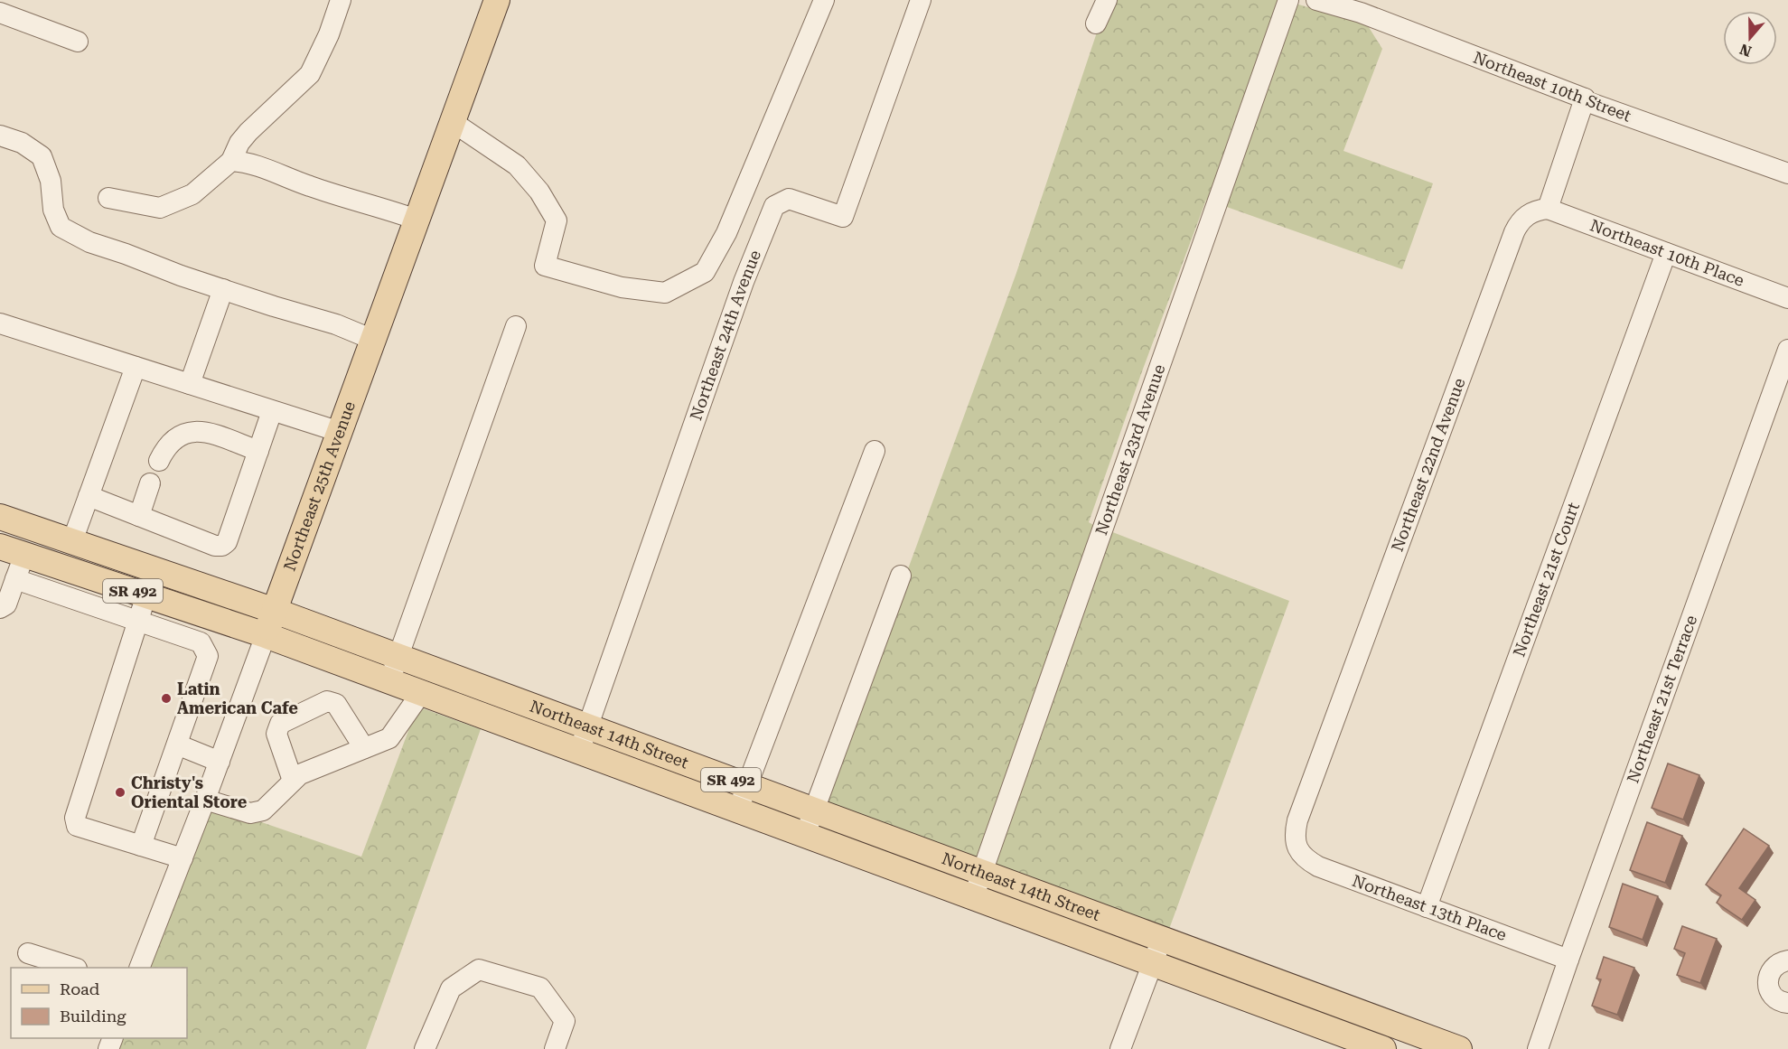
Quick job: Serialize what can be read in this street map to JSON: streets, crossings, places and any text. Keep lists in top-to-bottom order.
{
  "streets": {
    "main road": ["Northeast 25th Avenue", "SR 492", "Northeast 14th Street"],
    "street": [
      "Northeast 10th Street",
      "Northeast 10th Place",
      "Northeast 24th Avenue",
      "Northeast 23rd Avenue",
      "Northeast 22nd Avenue",
      "Northeast 21st Court",
      "Northeast 21st Terrace",
      "Northeast 13th Place"
    ]
  },
  "crossings": [
    ["Northeast 10th Place", "Northeast 22nd Avenue"],
    ["Northeast 10th Place", "Northeast 21st Court"],
    ["Northeast 24th Avenue", "Northeast 14th Street"],
    ["Northeast 23rd Avenue", "Northeast 14th Street"],
    ["Northeast 22nd Avenue", "Northeast 13th Place"],
    ["Northeast 25th Avenue", "Northeast 14th Street"],
    ["Northeast 21st Court", "Northeast 13th Place"],
    ["Northeast 21st Terrace", "Northeast 13th Place"]
  ],
  "places": ["Latin American Cafe", "Christy's Oriental Store"],
  "legend": ["Road", "Building"],
  "north": "bottom"
}
